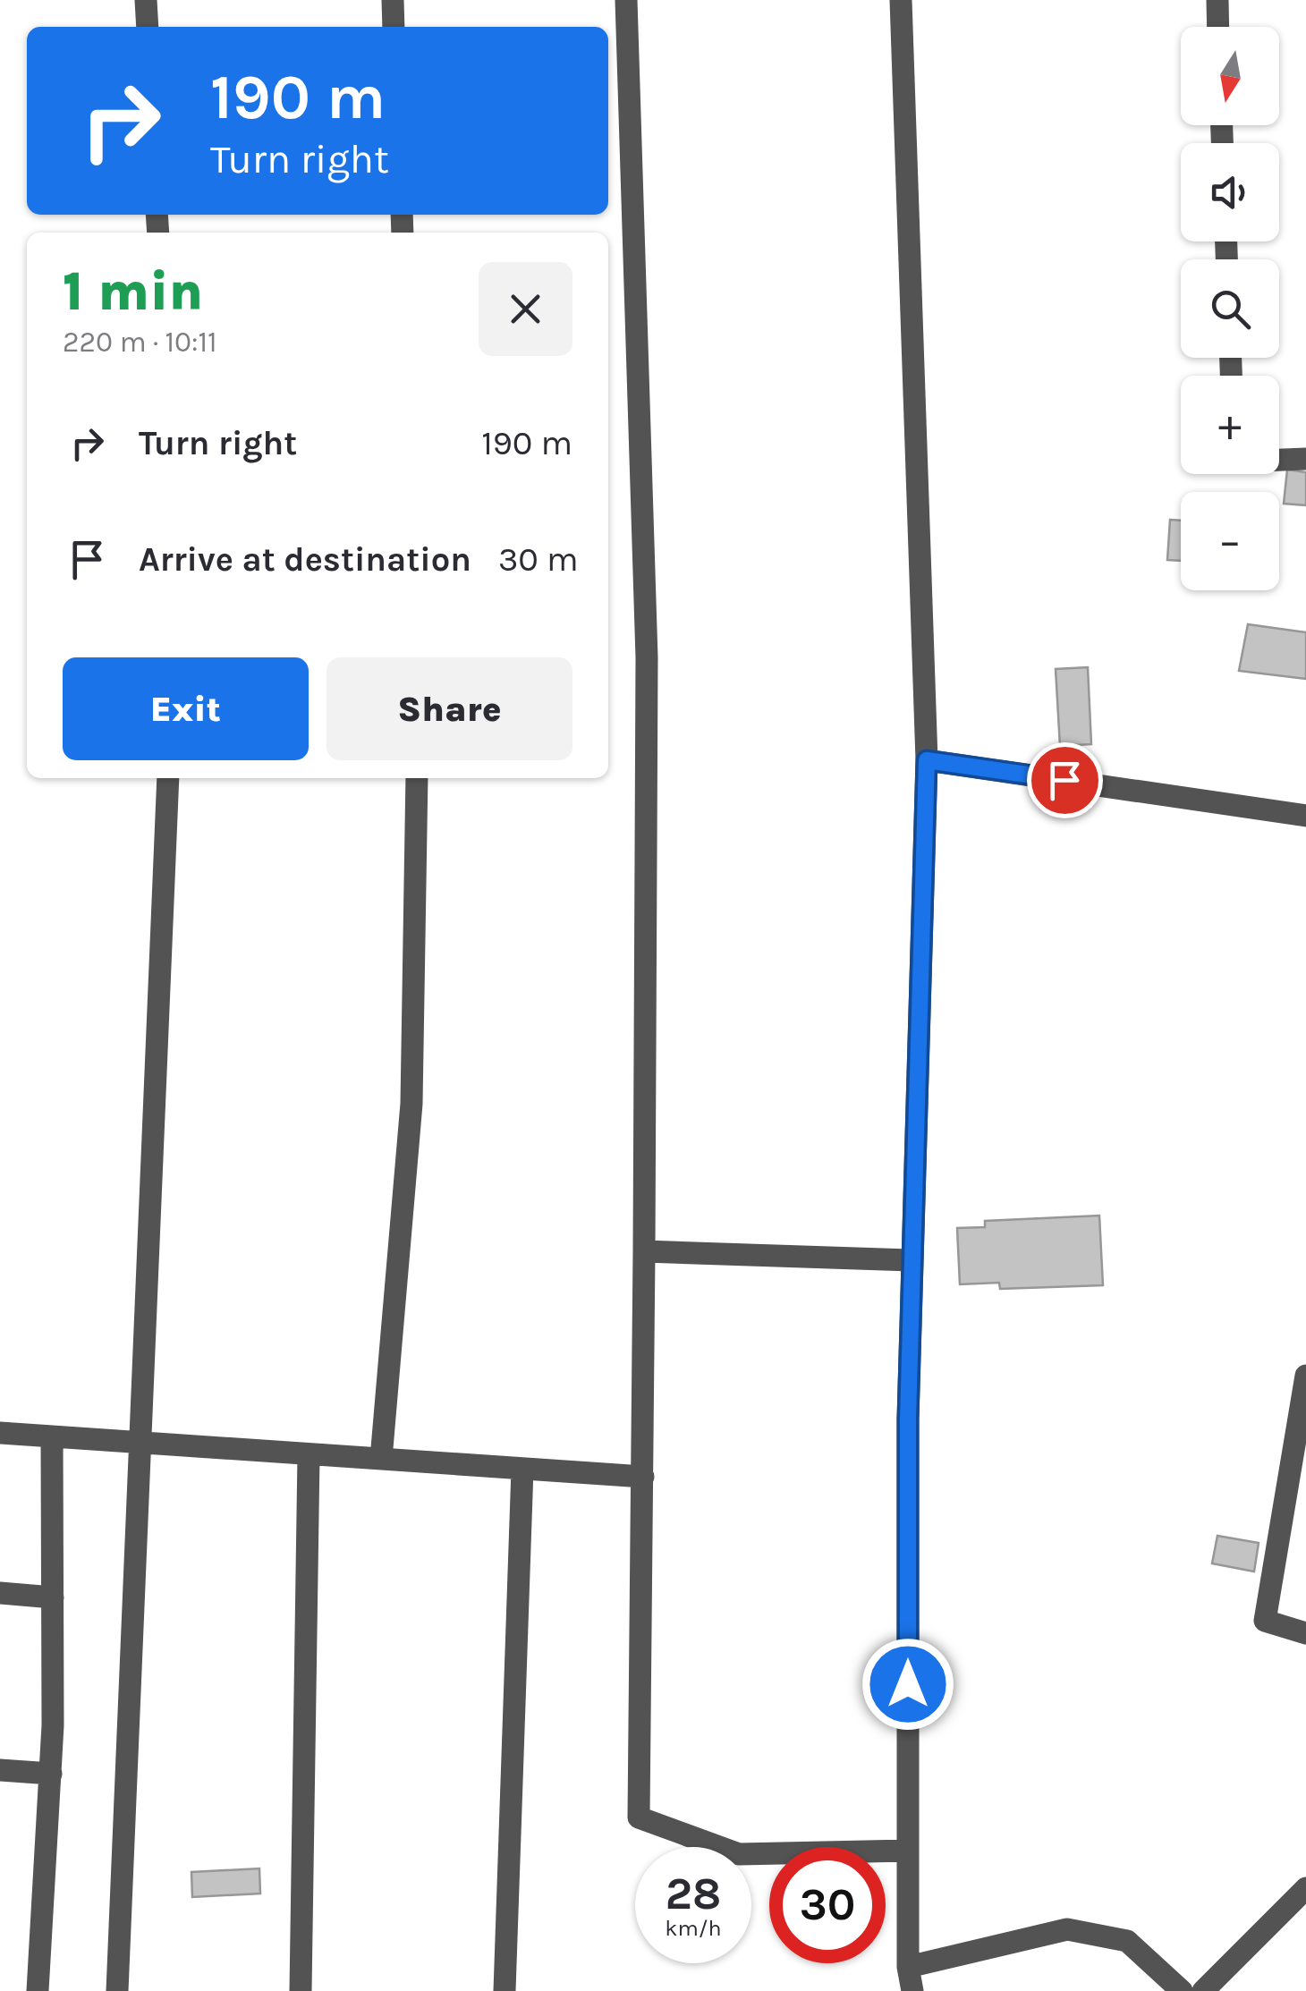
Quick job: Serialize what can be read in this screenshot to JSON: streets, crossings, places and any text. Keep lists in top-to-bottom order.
{
  "north": "bottom",
  "page": {
    "map_buttons": ["+", "−"],
    "turn": ["190 m", "Turn right"],
    "heading": ["1 min", "220 m · 10:11"],
    "list": [
      {
        "name": "Turn right",
        "value": "190 m"
      },
      {
        "name": "Arrive at destination",
        "value": "30 m"
      }
    ],
    "buttons": ["Exit", "Share"],
    "speed": "28 km/h",
    "limit": "30"
  }
}
